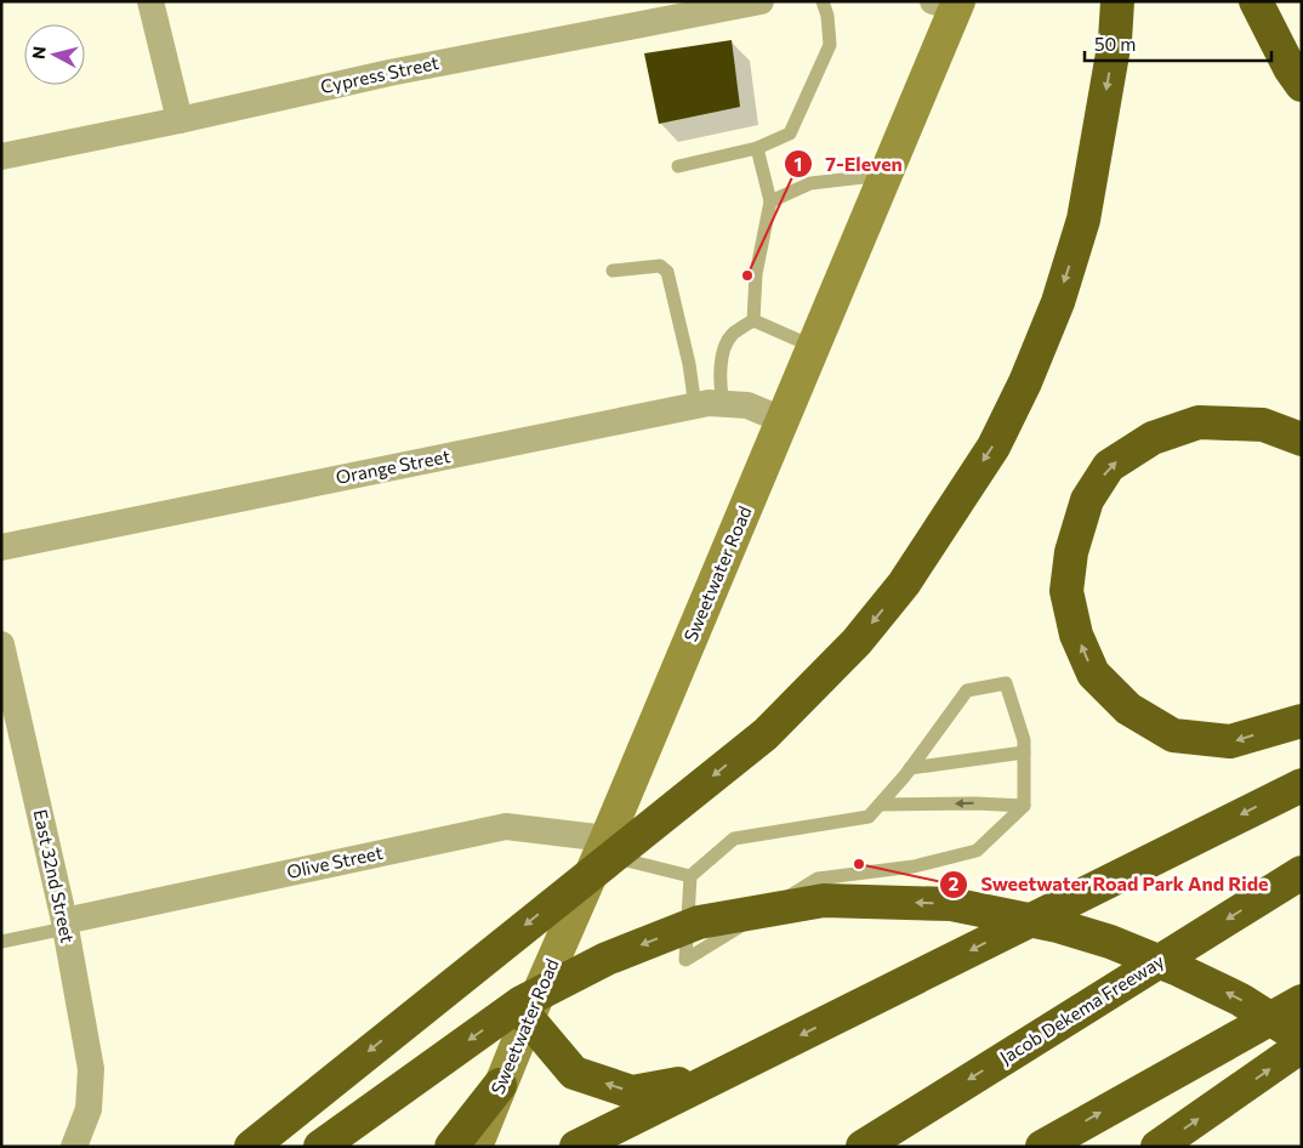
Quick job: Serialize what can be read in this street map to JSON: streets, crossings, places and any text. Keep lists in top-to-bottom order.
{
  "streets": {
    "highway": ["Jacob Dekema Freeway"],
    "main road": ["Sweetwater Road"],
    "street": [
      "Cypress Street",
      "Orange Street",
      "Olive Street",
      "East 32nd Street"
    ]
  },
  "crossings": [
    ["Orange Street", "Sweetwater Road"],
    ["Sweetwater Road", "Olive Street"],
    ["Olive Street", "East 32nd Street"]
  ],
  "places": ["7-Eleven", "Sweetwater Road Park And Ride"],
  "scale_bar": "50 m",
  "north": "left"
}
